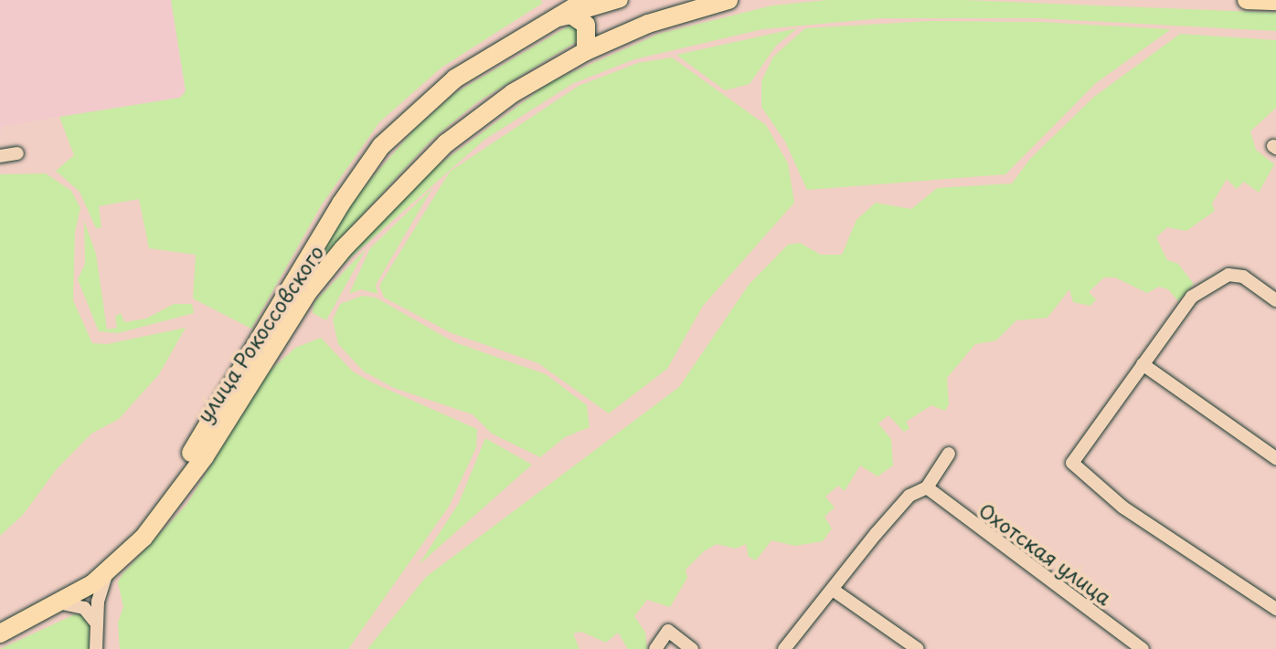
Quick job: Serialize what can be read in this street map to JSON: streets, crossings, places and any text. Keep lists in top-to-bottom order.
{
  "streets": {
    "highway": ["улица Рокоссовского"],
    "street": ["Охотская улица"]
  }
}
